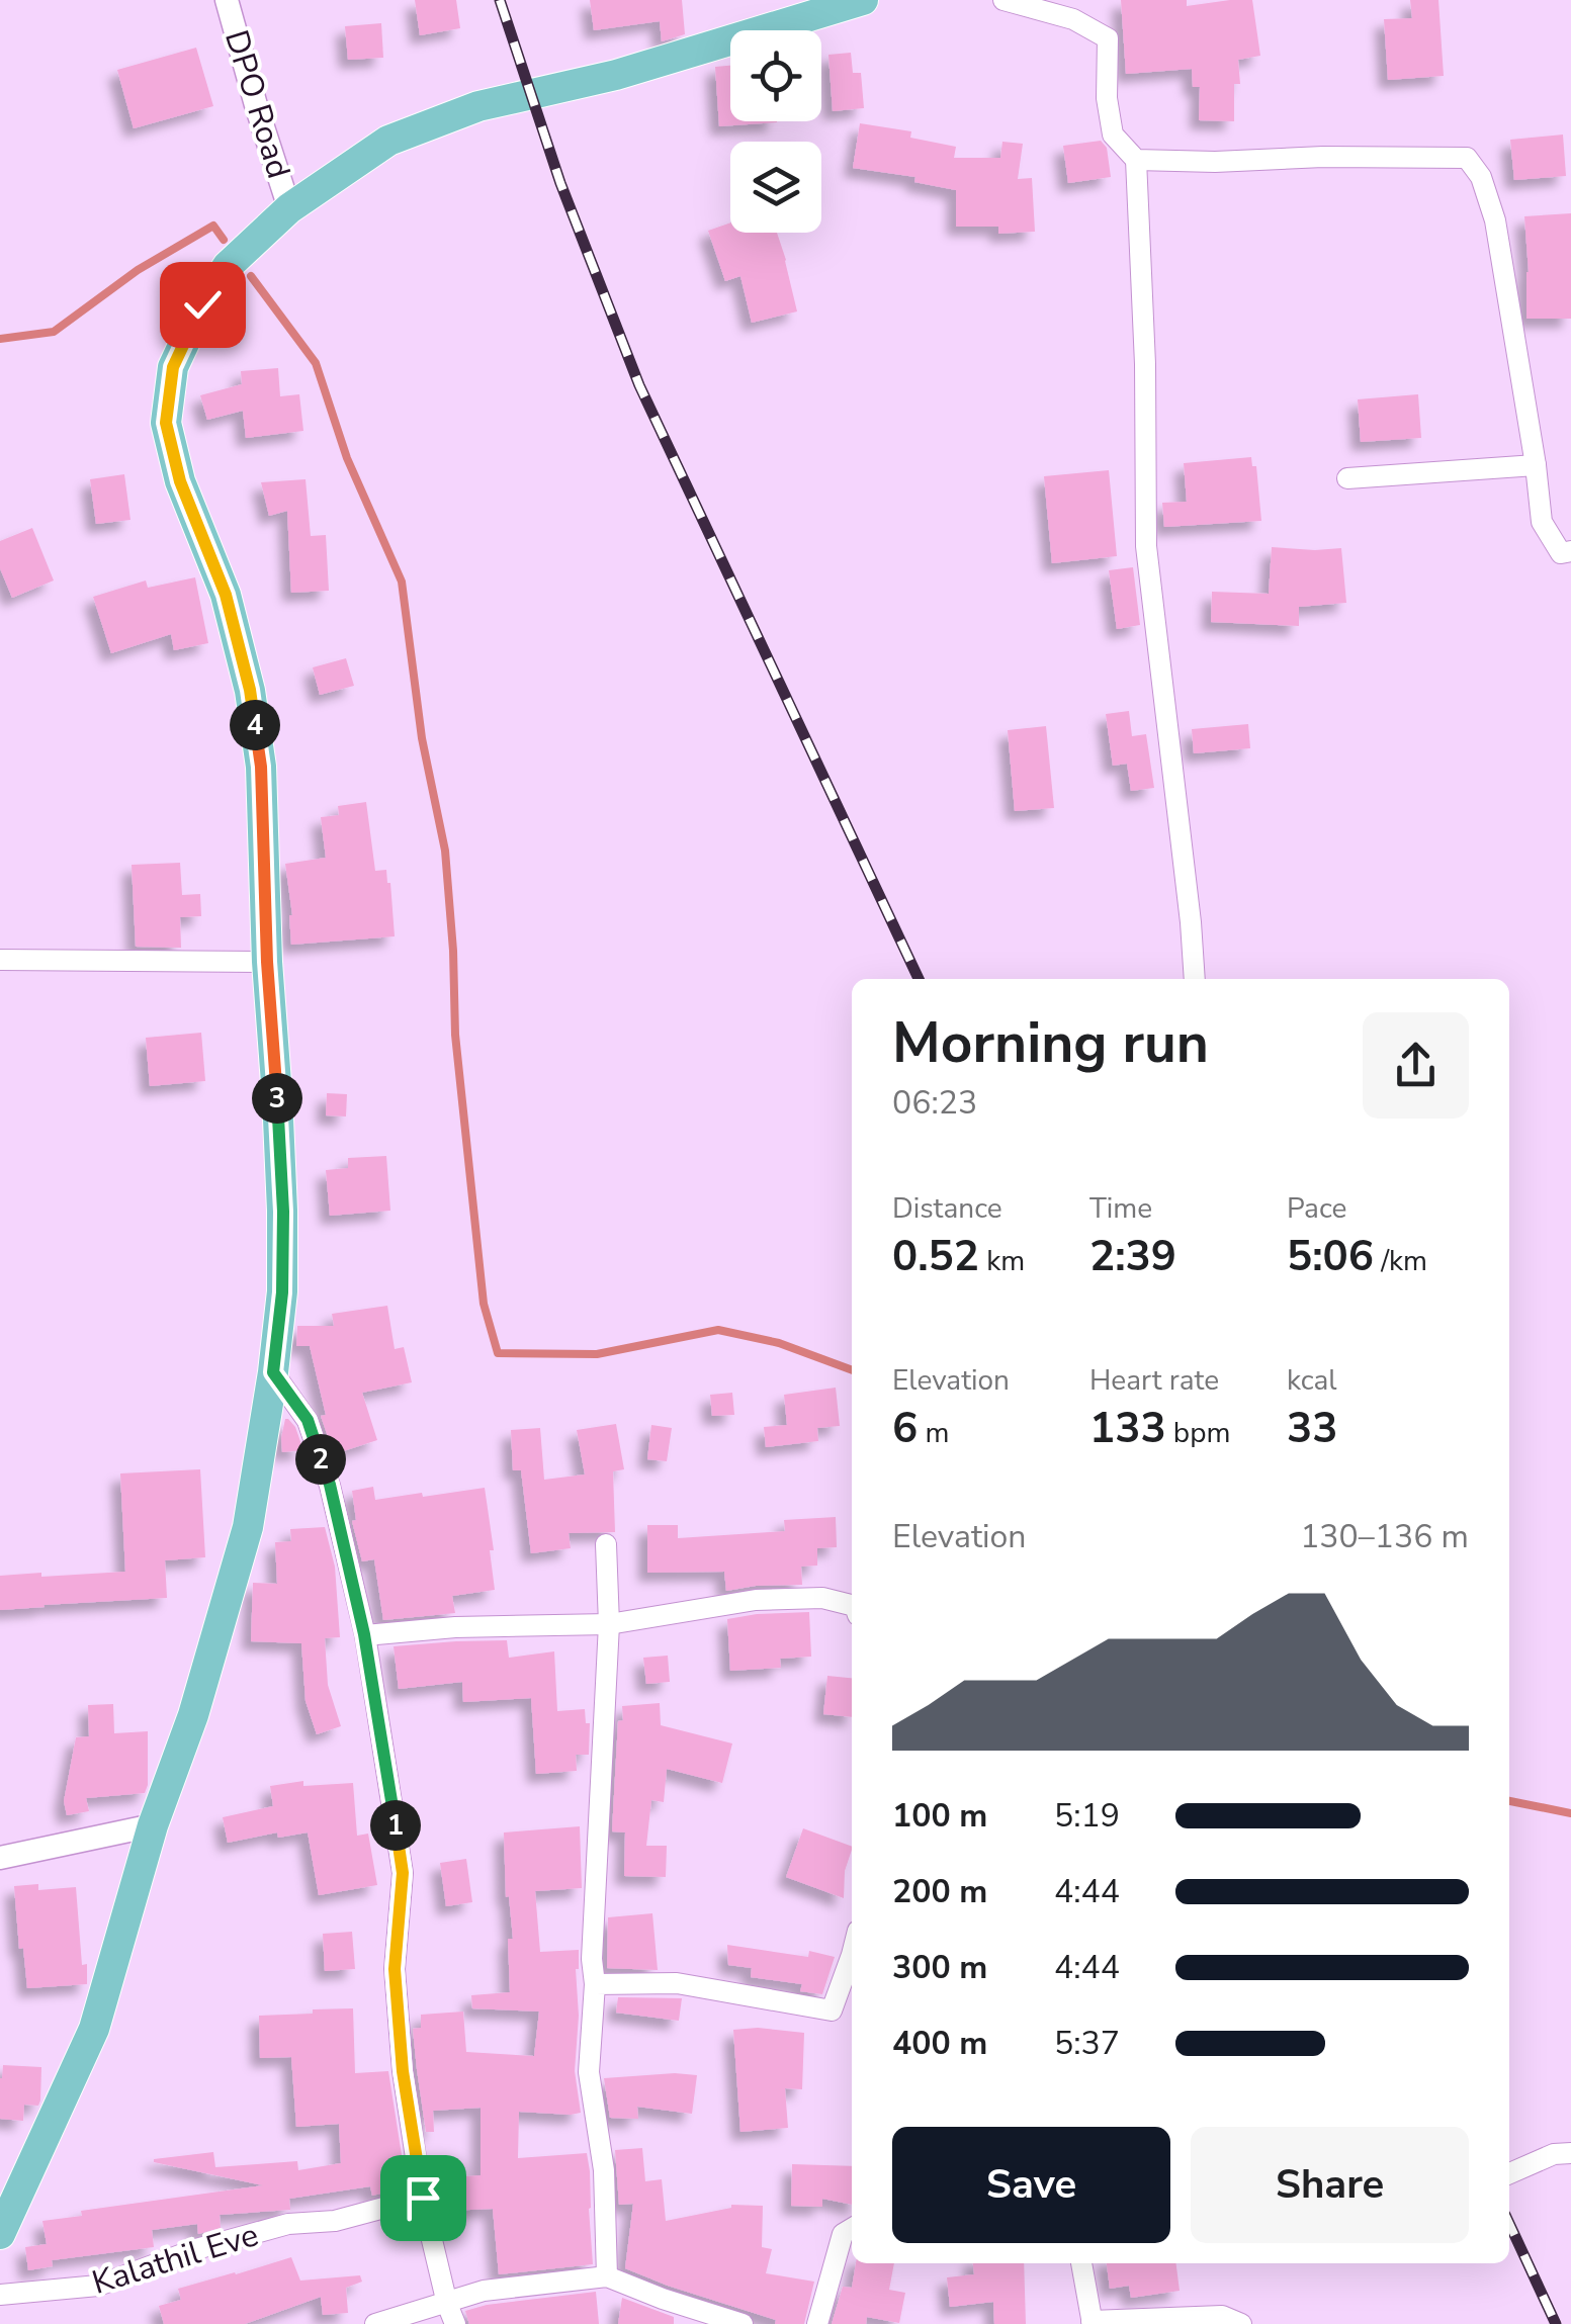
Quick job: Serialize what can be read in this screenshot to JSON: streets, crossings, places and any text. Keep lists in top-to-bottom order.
{
  "streets": {
    "street": ["DPO Road", "Kalathil Eve"]
  },
  "page": {
    "pins": [
      "4",
      "3",
      "2",
      "1"
    ],
    "heading": ["Morning run", "06:23"],
    "stats": [
      ["Distance", "0.52 km"],
      ["Time", "2:39"],
      ["Pace", "5:06 /km"],
      ["Elevation", "6 m"],
      ["Heart rate", "133 bpm"],
      ["kcal", "33"]
    ],
    "chart": ["Elevation", "130–136 m"],
    "list": [
      {
        "name": "100 m",
        "note": "5:19"
      },
      {
        "name": "200 m",
        "note": "4:44"
      },
      {
        "name": "300 m",
        "note": "4:44"
      },
      {
        "name": "400 m",
        "note": "5:37"
      }
    ],
    "buttons": ["Save", "Share"]
  }
}
